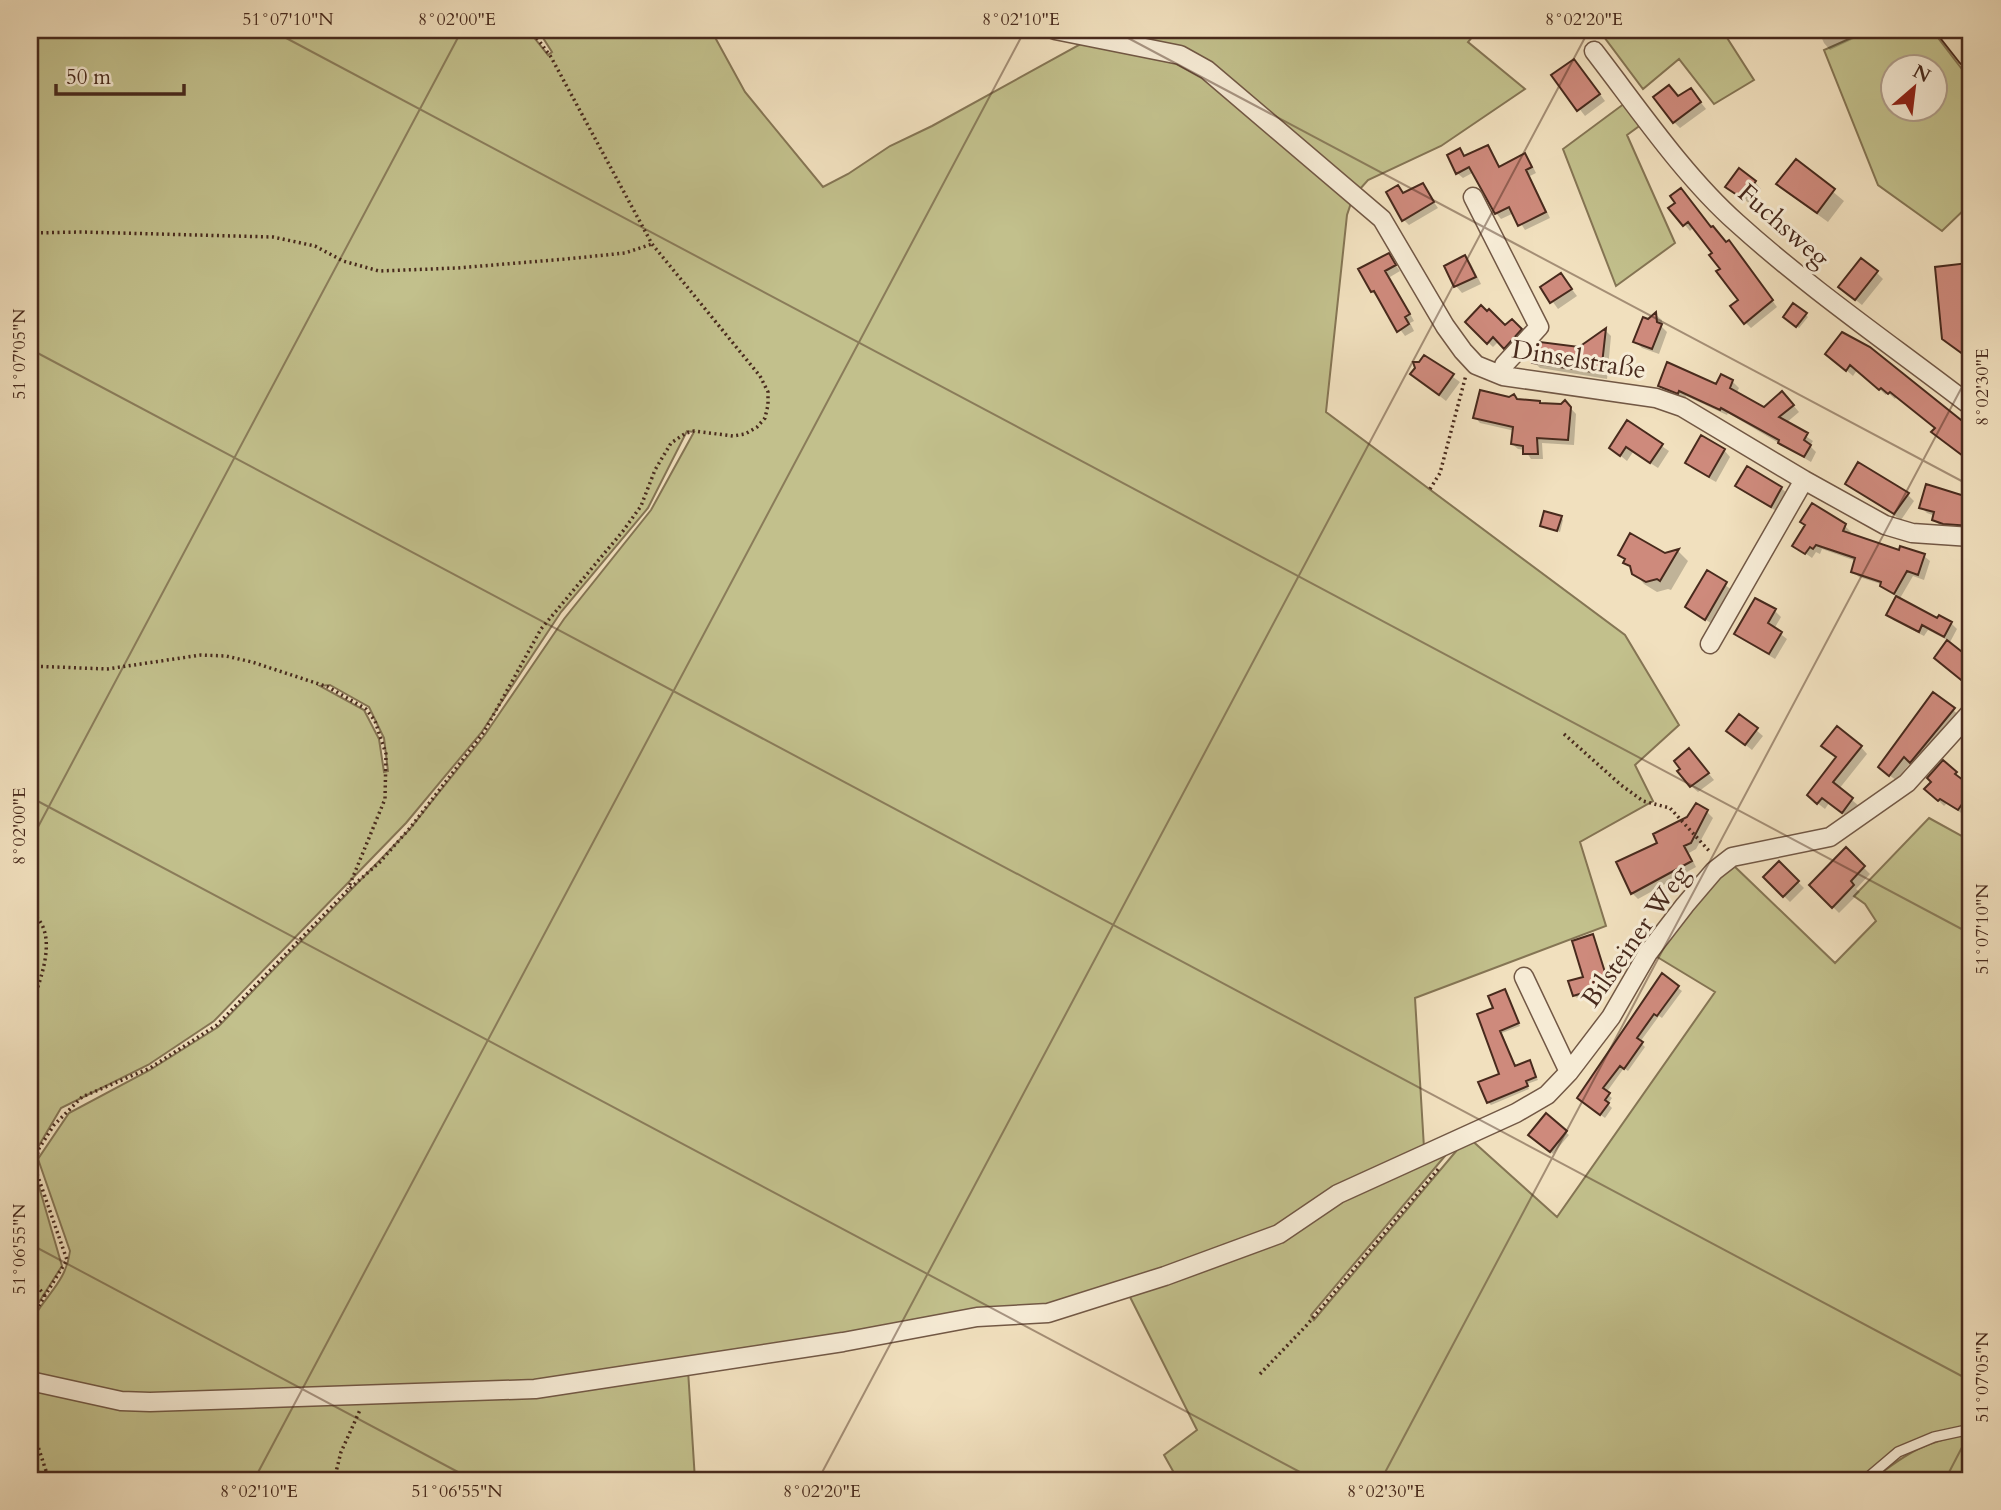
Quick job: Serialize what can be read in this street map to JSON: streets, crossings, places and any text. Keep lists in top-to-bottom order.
{
  "streets": {
    "street": ["Fuchsweg", "Dinselstraße", "Bilsteiner Weg"]
  },
  "scale_bar": "50 m",
  "north": "top right",
  "coordinates": [
    "51°07'10\"N",
    "8°02'00\"E",
    "8°02'10\"E",
    "8°02'20\"E",
    "51°07'05\"N",
    "8°02'30\"E",
    "51°06'55\"N"
  ]
}
